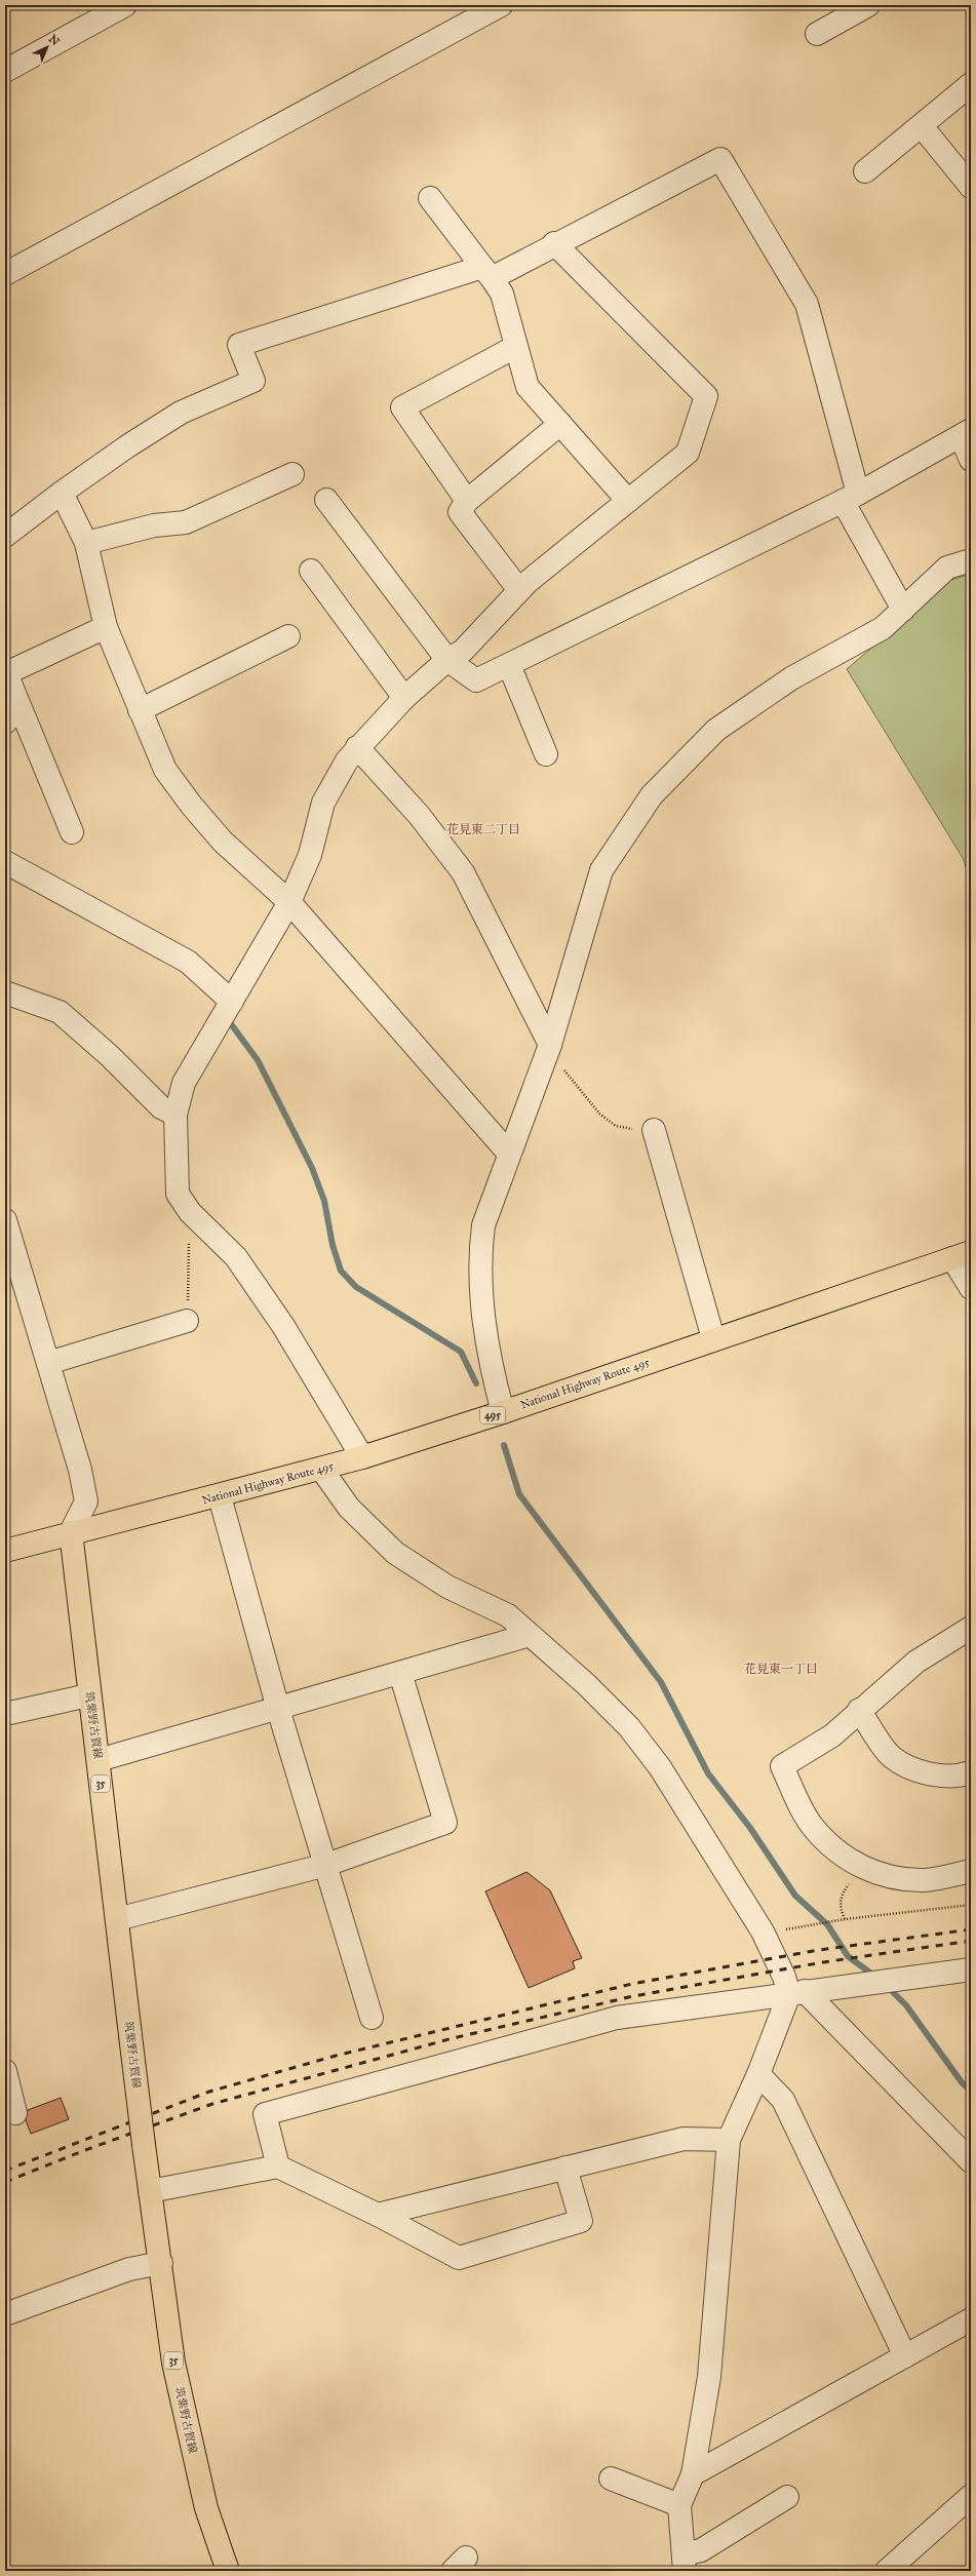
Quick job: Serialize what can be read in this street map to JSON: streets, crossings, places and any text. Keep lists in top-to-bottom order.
{
  "streets": {
    "main road": [
      "National Highway Route 495",
      "495",
      "筑紫野古賀線",
      "35"
    ]
  },
  "crossings": [
    ["National Highway Route 495", "筑紫野古賀線"]
  ],
  "districts": ["花見東二丁目", "花見東一丁目"],
  "north": "top right"
}
